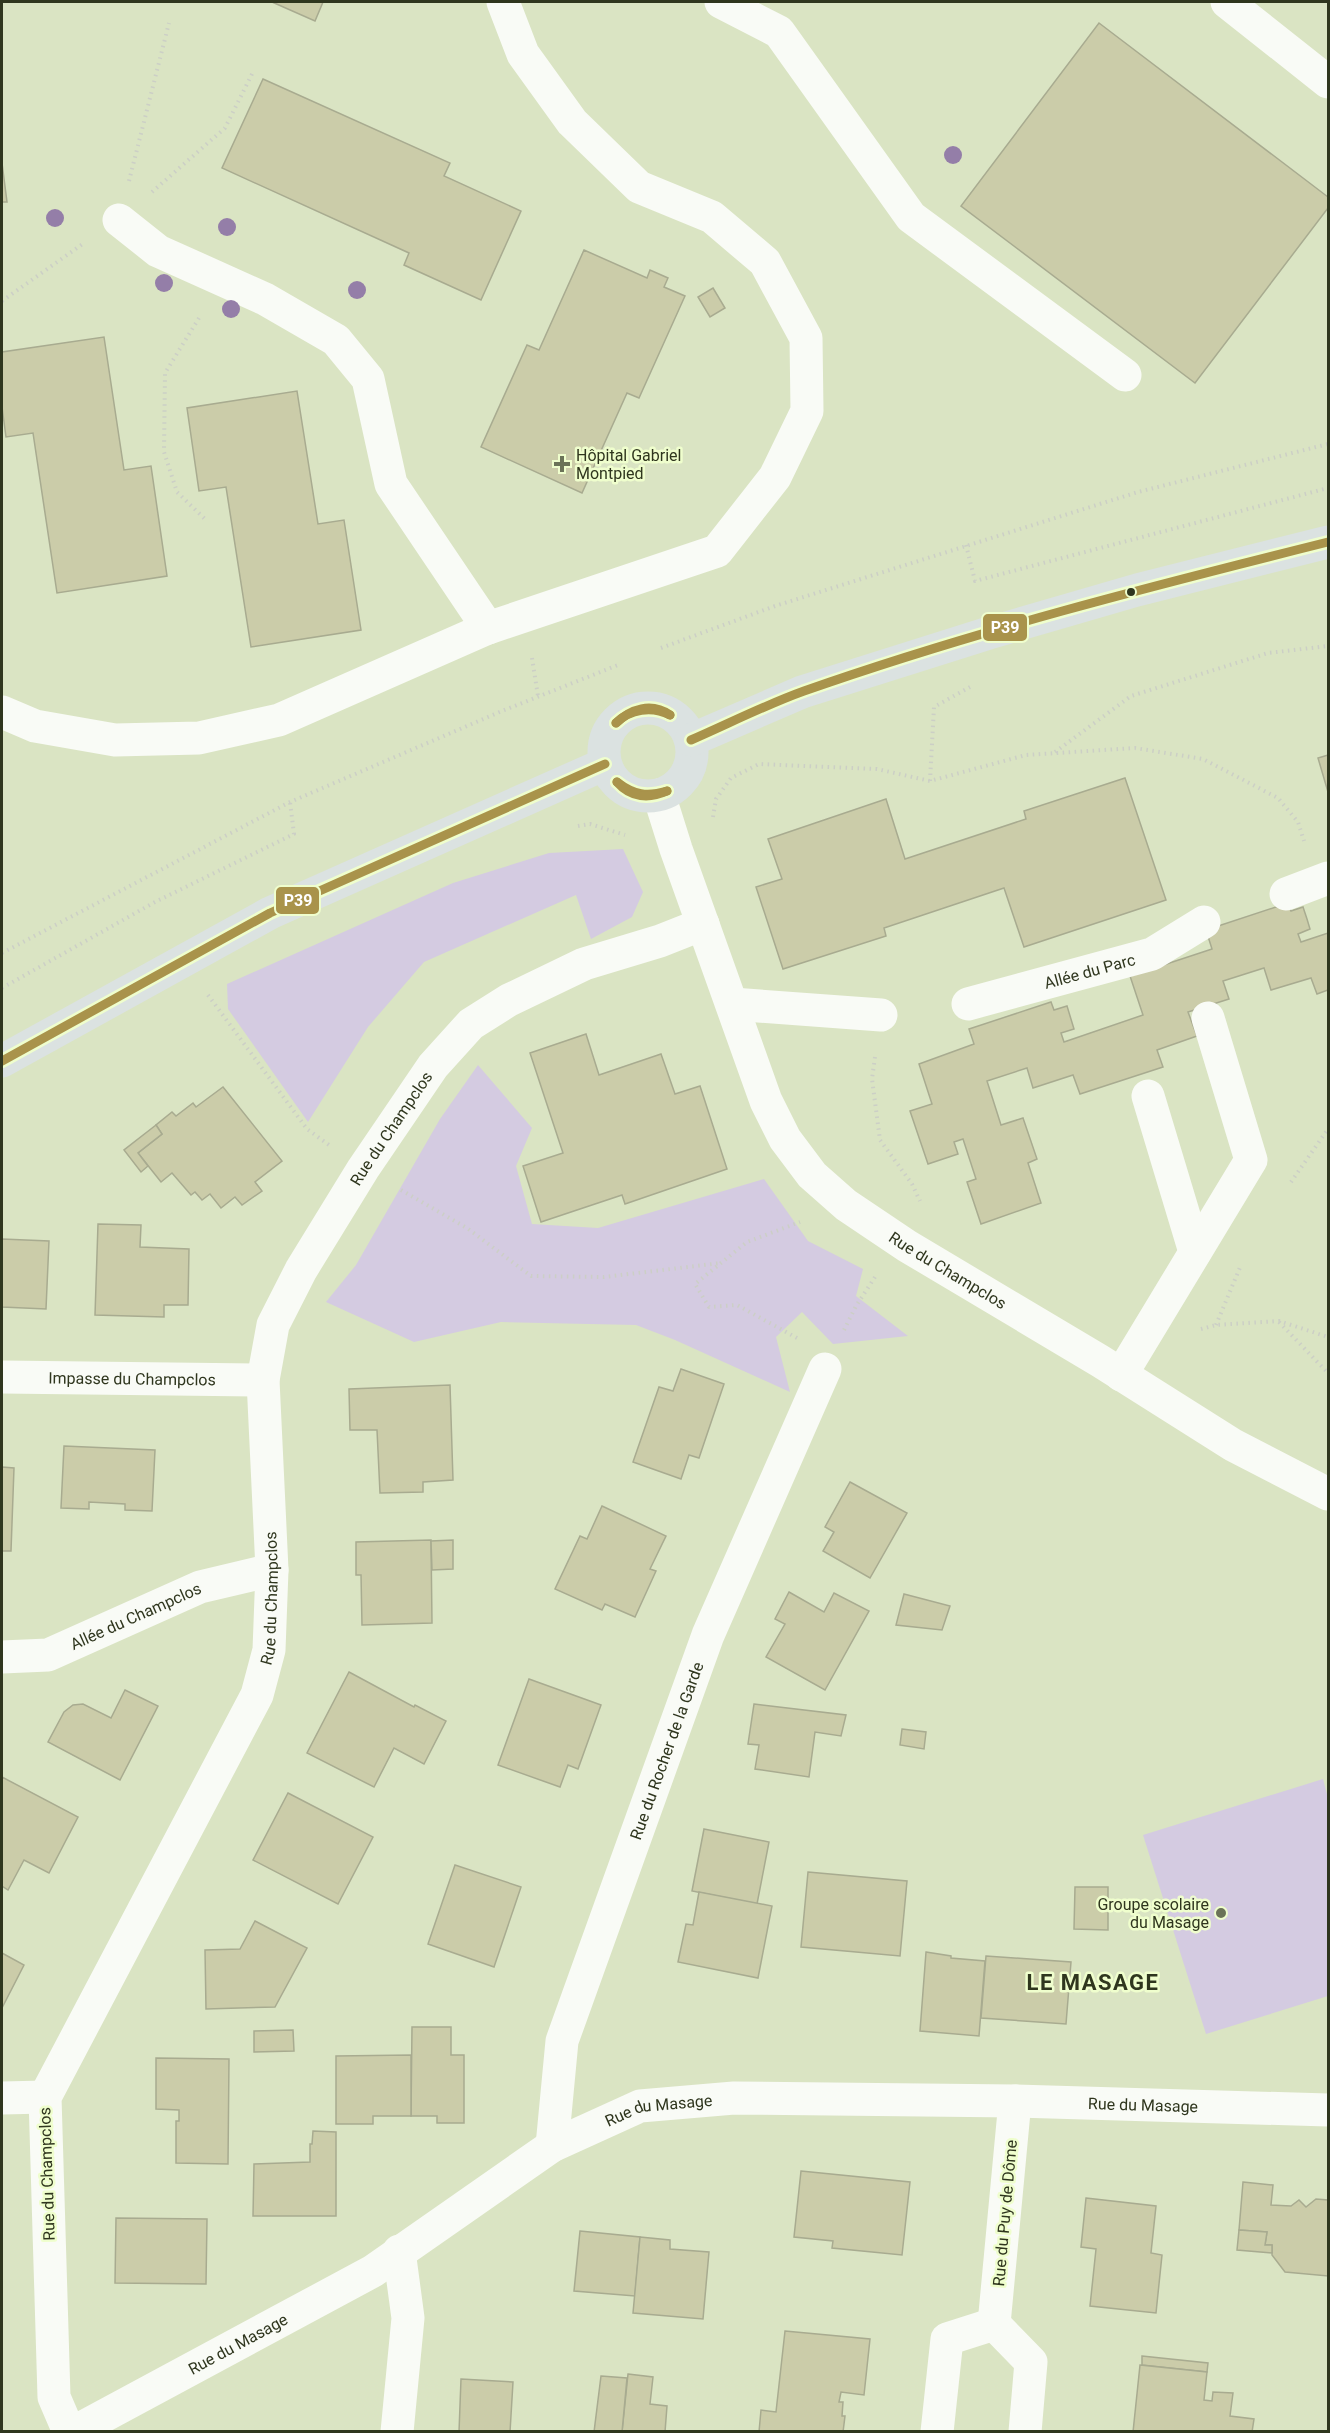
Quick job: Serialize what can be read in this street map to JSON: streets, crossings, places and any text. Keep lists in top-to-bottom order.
{
  "streets": {
    "street": [
      "Allée du Parc",
      "Rue du Champclos",
      "Impasse du Champclos",
      "Allée du Champclos",
      "Rue du Rocher de la Garde",
      "Rue du Masage",
      "Rue du Puy de Dôme"
    ]
  },
  "crossings": [
    ["Rue du Champclos", "Impasse du Champclos"],
    ["Rue du Champclos", "Allée du Champclos"],
    ["Rue du Rocher de la Garde", "Rue du Masage"],
    ["Rue du Masage", "Rue du Puy de Dôme"]
  ],
  "districts": ["LE MASAGE"],
  "places": {
    "health": ["Hôpital Gabriel Montpied"],
    "other": ["Groupe scolaire du Masage"]
  },
  "lines": ["transit line P39"]
}
